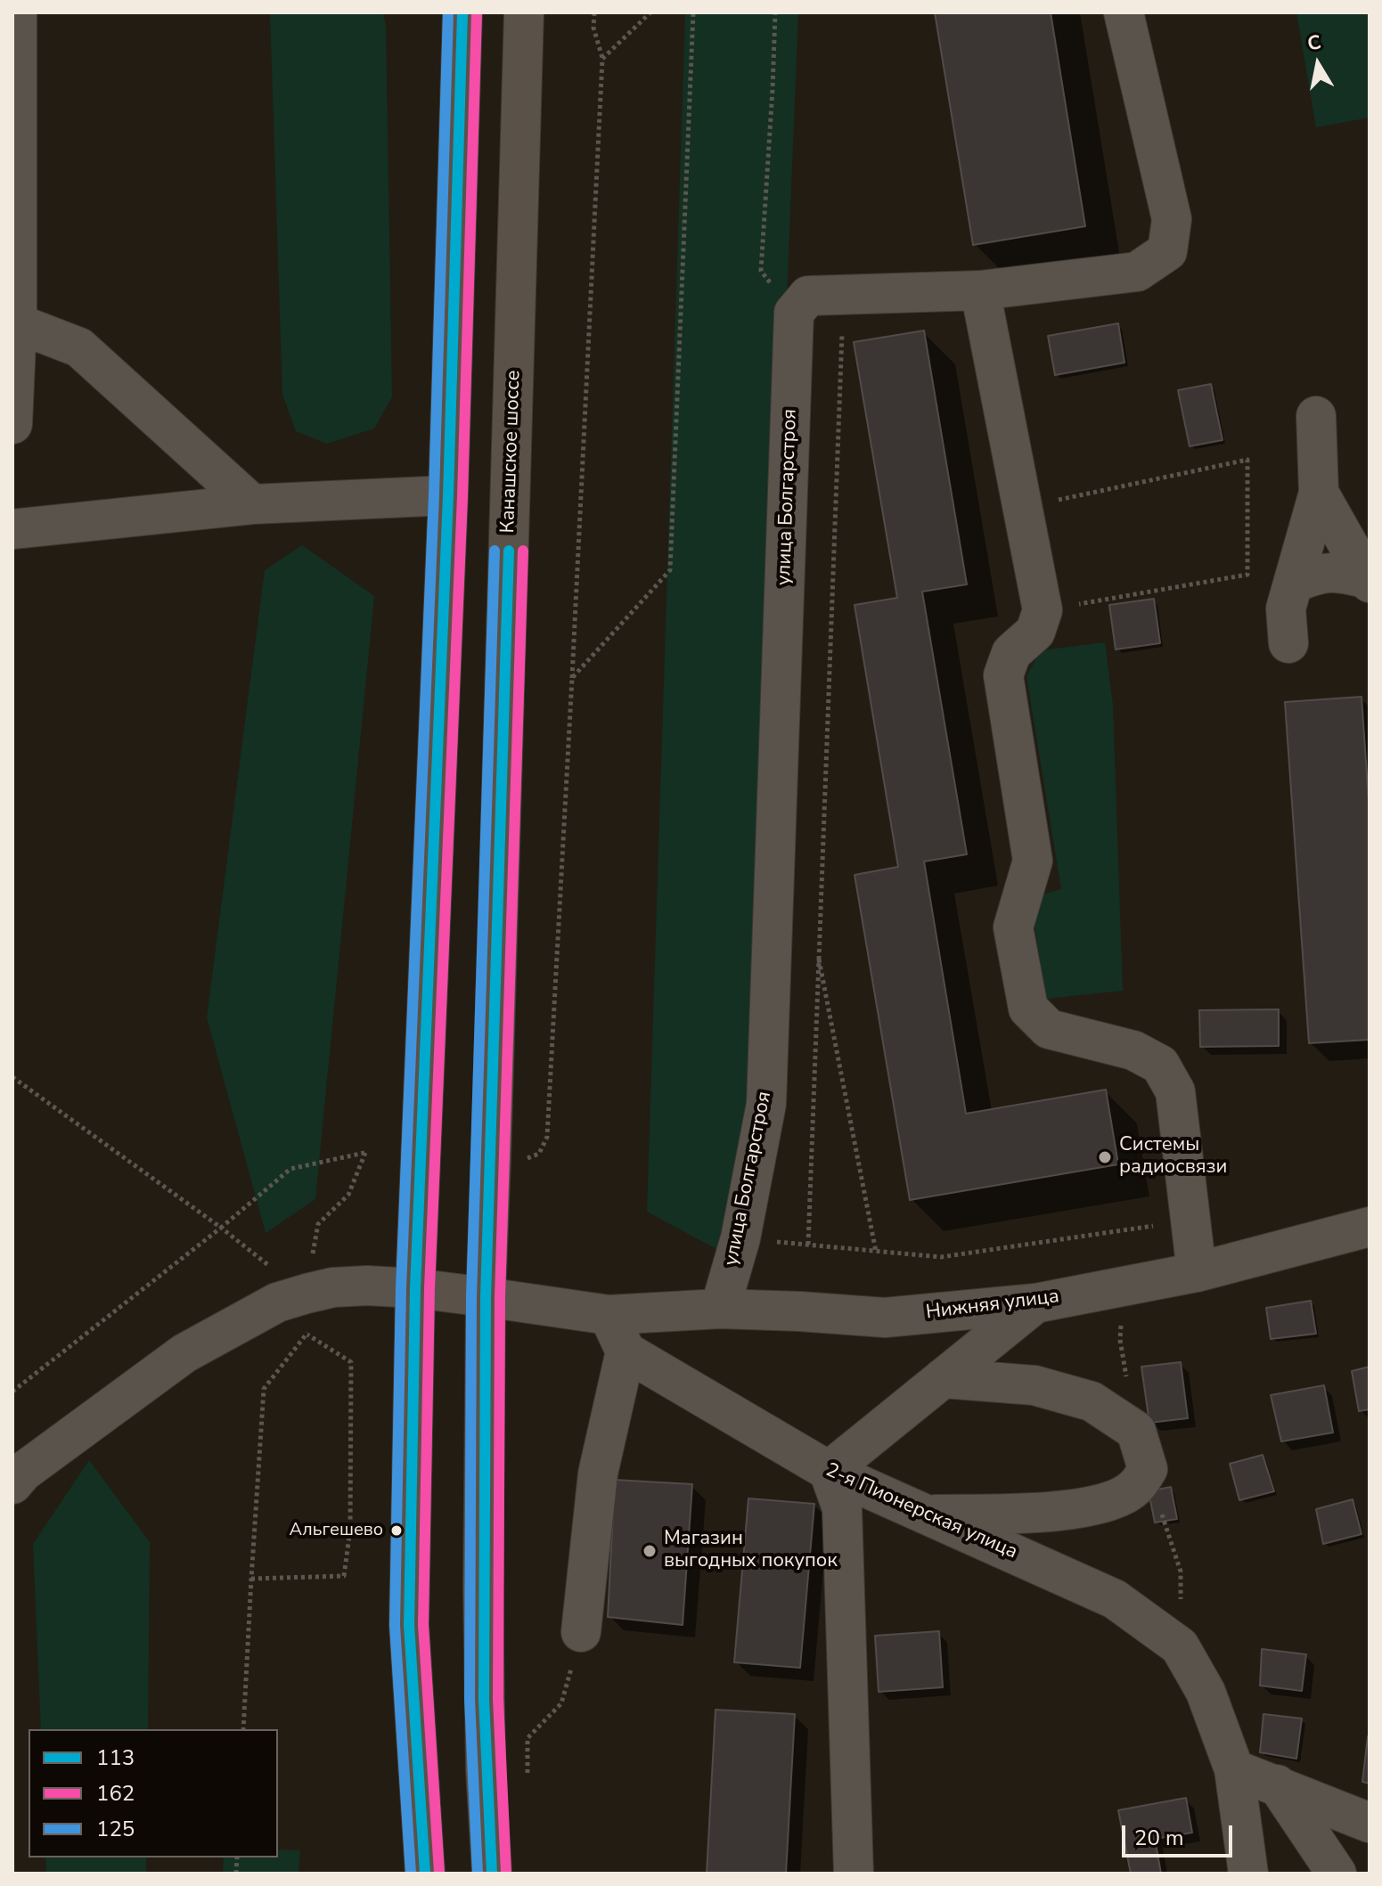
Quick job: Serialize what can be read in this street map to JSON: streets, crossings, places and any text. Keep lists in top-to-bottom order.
{
  "streets": {
    "main road": ["Канашское шоссе"],
    "street": ["улица Болгарстроя", "Нижняя улица", "2-я Пионерская улица"]
  },
  "crossings": [
    ["улица Болгарстроя", "Нижняя улица"]
  ],
  "places": ["Системы радиосвязи", "Альгешево", "Магазин выгодных покупок"],
  "lines": ["transit line 113", "transit line 162", "transit line 125"],
  "legend": ["113", "162", "125"],
  "scale_bar": "20 m",
  "north": "top"
}
